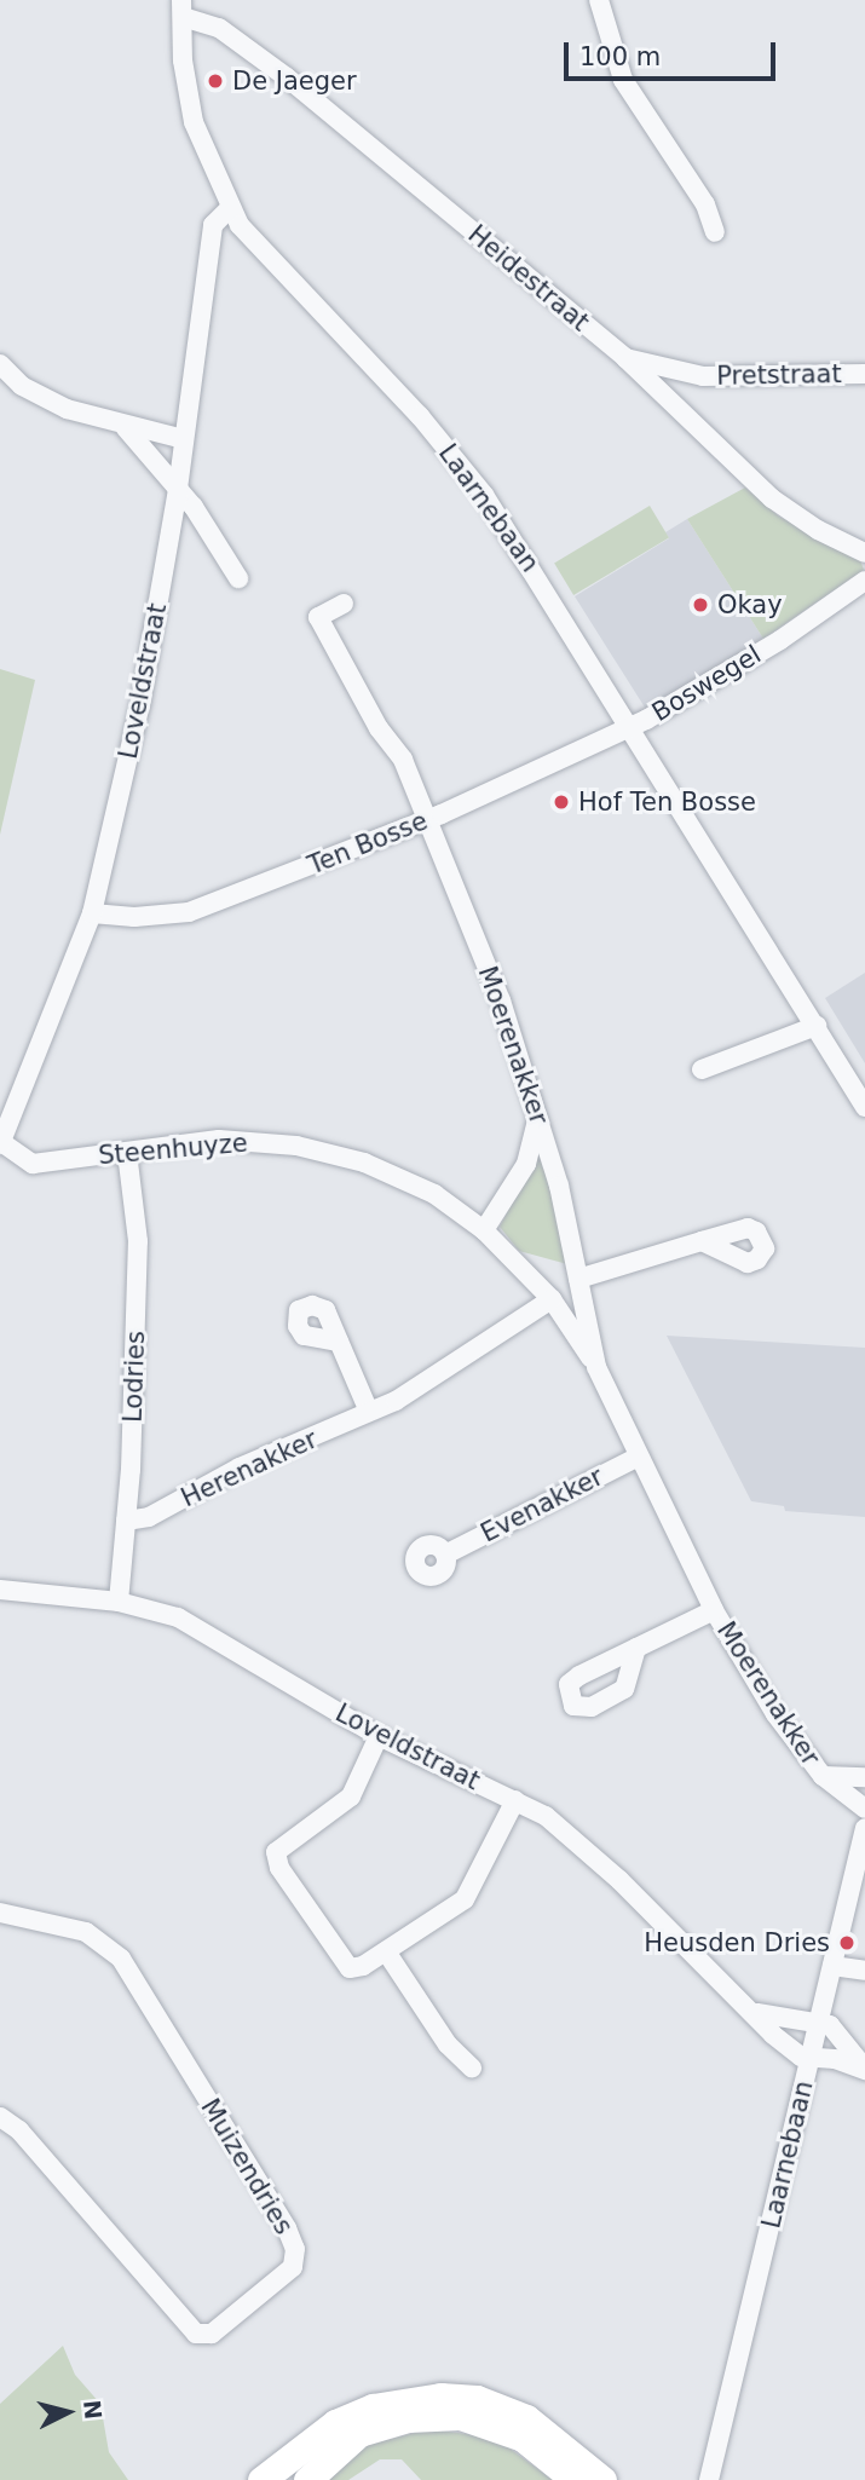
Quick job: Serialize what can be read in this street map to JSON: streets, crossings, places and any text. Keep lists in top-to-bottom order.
{
  "streets": {
    "street": [
      "Heidestraat",
      "Pretstraat",
      "Laarnebaan",
      "Loveldstraat",
      "Boswegel",
      "Ten Bosse",
      "Moerenakker",
      "Steenhuyze",
      "Lodries",
      "Herenakker",
      "Evenakker",
      "Muizendries"
    ]
  },
  "crossings": [
    ["Heidestraat", "Pretstraat"],
    ["Heidestraat", "Laarnebaan"],
    ["Laarnebaan", "Loveldstraat"],
    ["Laarnebaan", "Boswegel"],
    ["Laarnebaan", "Ten Bosse"],
    ["Loveldstraat", "Ten Bosse"],
    ["Loveldstraat", "Steenhuyze"],
    ["Loveldstraat", "Lodries"],
    ["Boswegel", "Ten Bosse"],
    ["Ten Bosse", "Moerenakker"],
    ["Moerenakker", "Steenhuyze"],
    ["Moerenakker", "Evenakker"],
    ["Steenhuyze", "Lodries"],
    ["Steenhuyze", "Herenakker"],
    ["Lodries", "Herenakker"]
  ],
  "places": [
    "De Jaeger",
    "Okay",
    "Hof Ten Bosse",
    "Heusden Dries"
  ],
  "scale_bar": "100 m",
  "north": "right"
}
